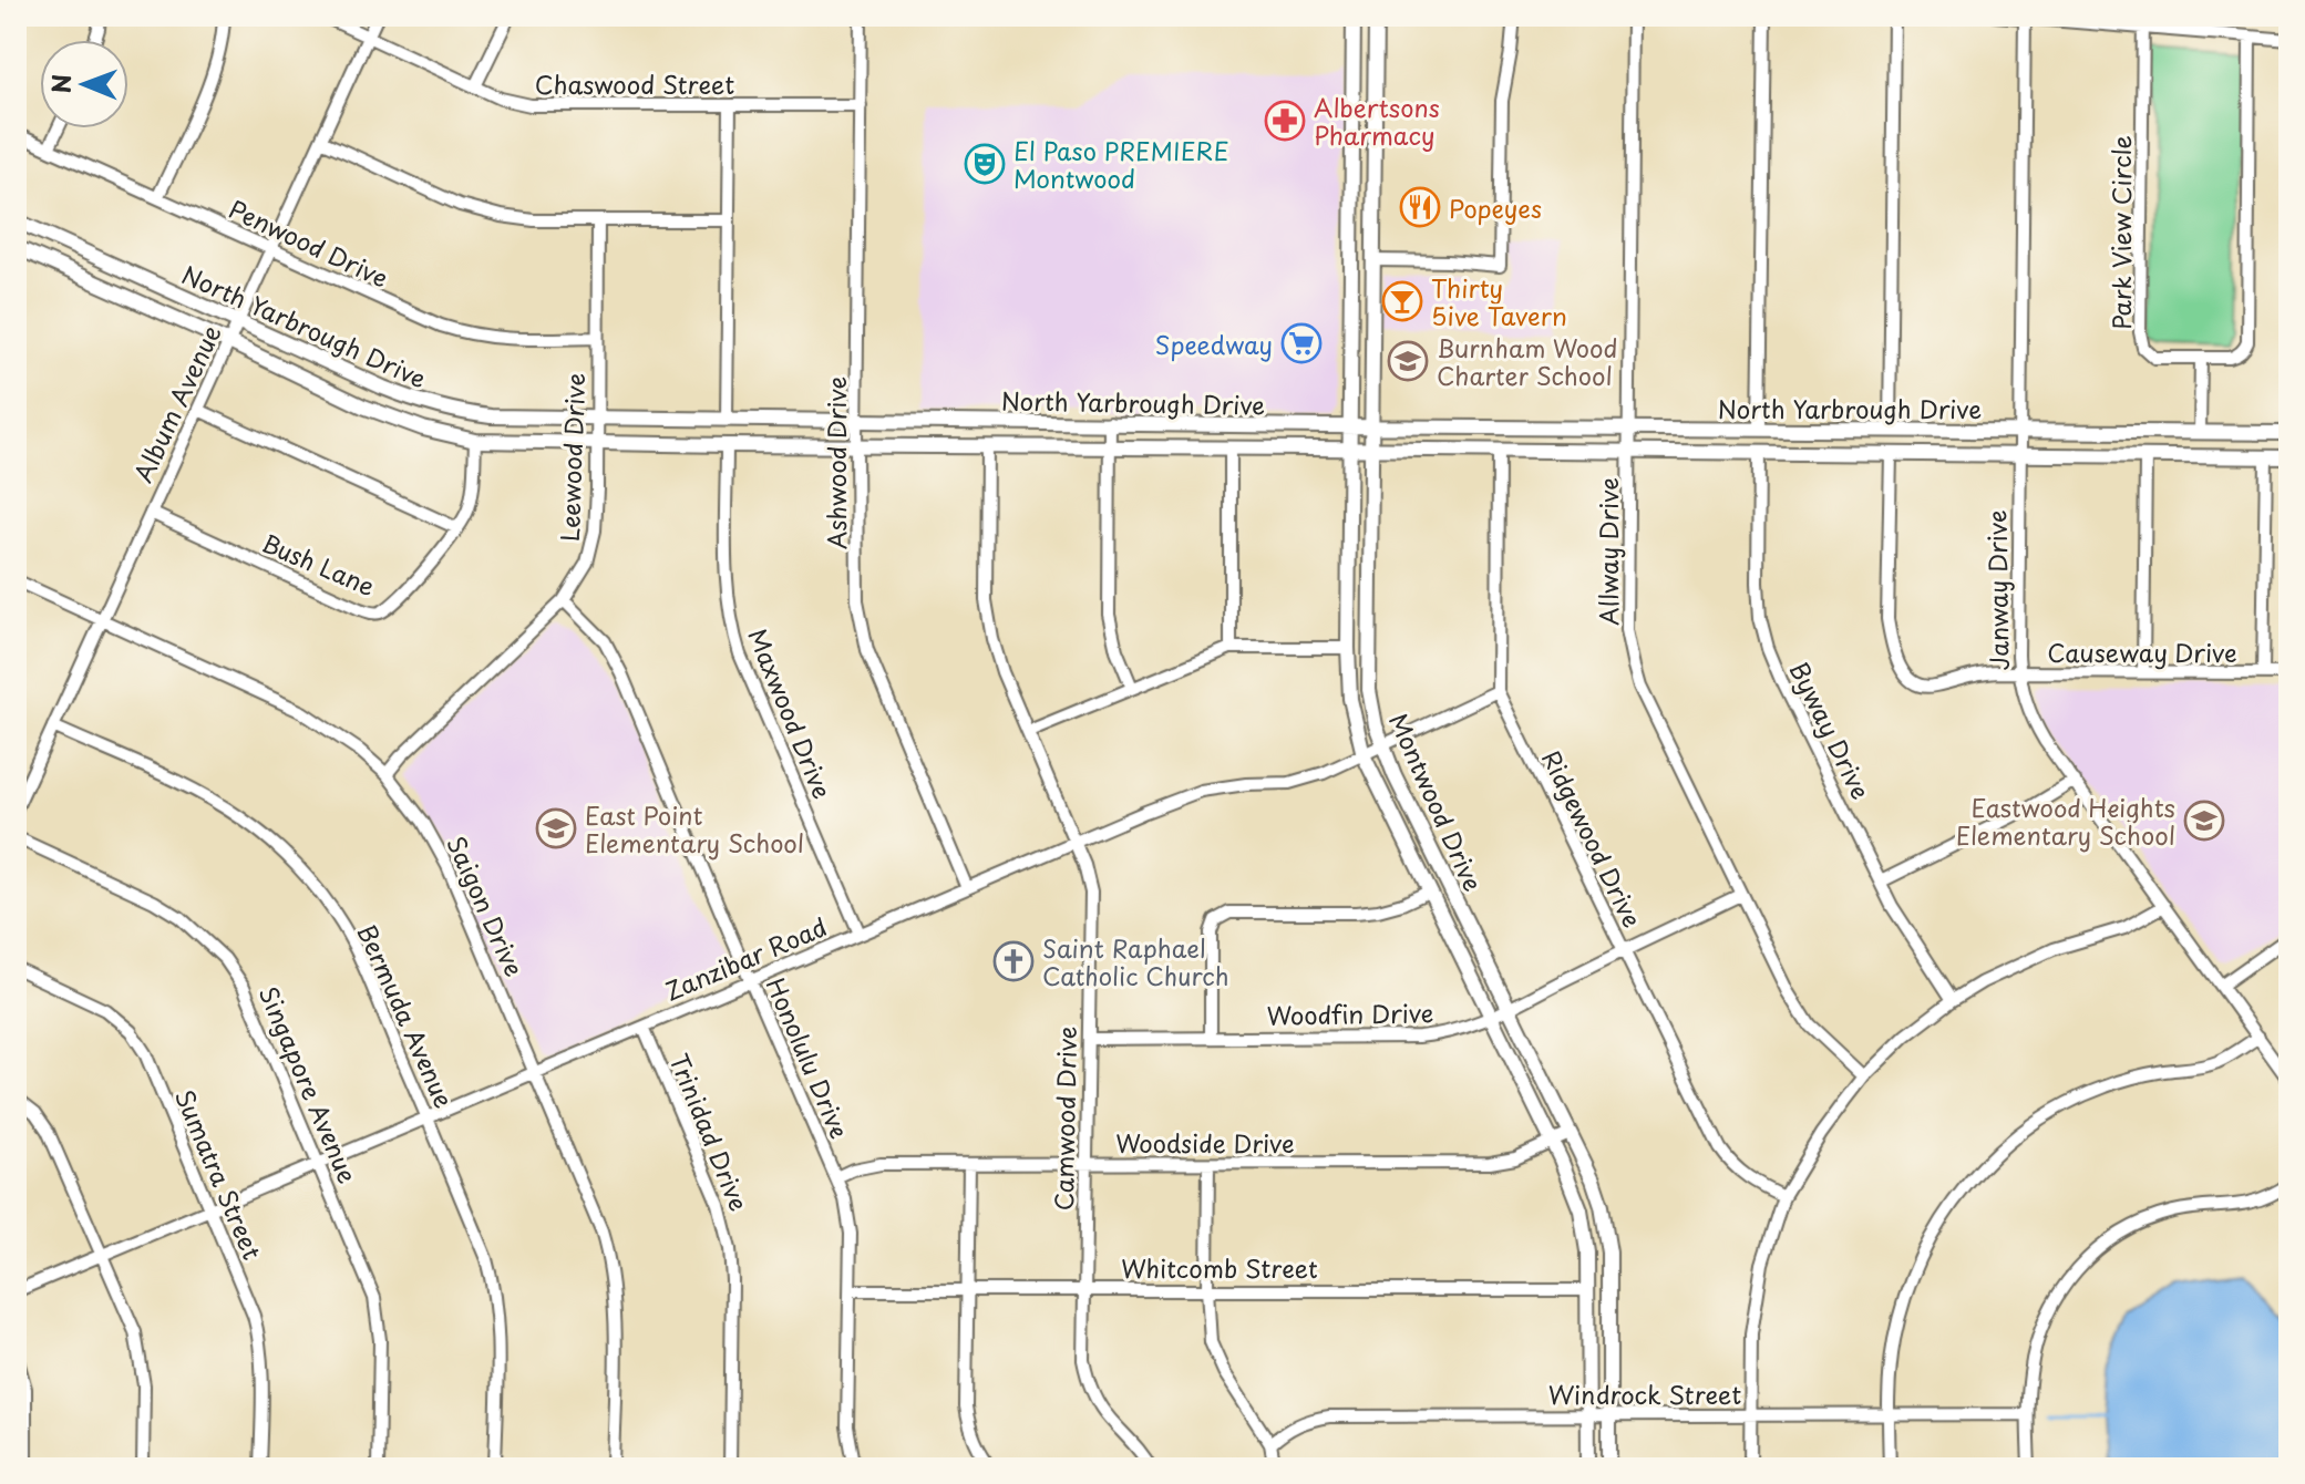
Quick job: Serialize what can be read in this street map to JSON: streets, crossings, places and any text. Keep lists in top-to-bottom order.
{
  "streets": {
    "main road": ["North Yarbrough Drive", "Montwood Drive"],
    "street": [
      "Chaswood Street",
      "Park View Circle",
      "Penwood Drive",
      "Album Avenue",
      "Leewood Drive",
      "Ashwood Drive",
      "Allway Drive",
      "Bush Lane",
      "Janway Drive",
      "Causeway Drive",
      "Maxwood Drive",
      "Byway Drive",
      "Ridgewood Drive",
      "Saigon Drive",
      "Zanzibar Road",
      "Woodfin Drive",
      "Bermuda Avenue",
      "Honolulu Drive",
      "Singapore Avenue",
      "Camwood Drive",
      "Trinidad Drive",
      "Woodside Drive",
      "Sumatra Street",
      "Whitcomb Street",
      "Windrock Street"
    ]
  },
  "crossings": [
    ["Chaswood Street", "Album Avenue"],
    ["Chaswood Street", "Ashwood Drive"],
    ["Penwood Drive", "Album Avenue"],
    ["Penwood Drive", "Leewood Drive"],
    ["North Yarbrough Drive", "Album Avenue"],
    ["North Yarbrough Drive", "Leewood Drive"],
    ["North Yarbrough Drive", "Ashwood Drive"],
    ["North Yarbrough Drive", "Allway Drive"],
    ["North Yarbrough Drive", "Bush Lane"],
    ["North Yarbrough Drive", "Janway Drive"],
    ["North Yarbrough Drive", "Causeway Drive"],
    ["North Yarbrough Drive", "Maxwood Drive"],
    ["North Yarbrough Drive", "Byway Drive"],
    ["North Yarbrough Drive", "Montwood Drive"],
    ["North Yarbrough Drive", "Ridgewood Drive"],
    ["North Yarbrough Drive", "Camwood Drive"],
    ["Album Avenue", "Bush Lane"],
    ["Album Avenue", "Saigon Drive"],
    ["Album Avenue", "Bermuda Avenue"],
    ["Leewood Drive", "Saigon Drive"],
    ["Leewood Drive", "Honolulu Drive"],
    ["Ashwood Drive", "Zanzibar Road"],
    ["Allway Drive", "Woodfin Drive"],
    ["Janway Drive", "Causeway Drive"],
    ["Maxwood Drive", "Zanzibar Road"],
    ["Montwood Drive", "Zanzibar Road"],
    ["Montwood Drive", "Woodfin Drive"],
    ["Montwood Drive", "Woodside Drive"],
    ["Montwood Drive", "Whitcomb Street"],
    ["Montwood Drive", "Windrock Street"],
    ["Ridgewood Drive", "Zanzibar Road"],
    ["Ridgewood Drive", "Woodfin Drive"],
    ["Saigon Drive", "Zanzibar Road"],
    ["Zanzibar Road", "Bermuda Avenue"],
    ["Zanzibar Road", "Honolulu Drive"],
    ["Zanzibar Road", "Singapore Avenue"],
    ["Zanzibar Road", "Camwood Drive"],
    ["Zanzibar Road", "Trinidad Drive"],
    ["Zanzibar Road", "Sumatra Street"],
    ["Woodfin Drive", "Camwood Drive"],
    ["Honolulu Drive", "Woodside Drive"],
    ["Honolulu Drive", "Whitcomb Street"],
    ["Camwood Drive", "Woodside Drive"],
    ["Camwood Drive", "Whitcomb Street"]
  ],
  "places": {
    "pharmacy": ["Albertsons Pharmacy"],
    "theatre": ["El Paso PREMIERE Montwood"],
    "restaurant": ["Popeyes"],
    "bar": ["Thirty 5ive Tavern"],
    "supermarket": ["Speedway"],
    "school or university": ["Burnham Wood Charter School", "Eastwood Heights Elementary School", "East Point Elementary School"],
    "church": ["Saint Raphael Catholic Church"]
  },
  "north": "left"
}
